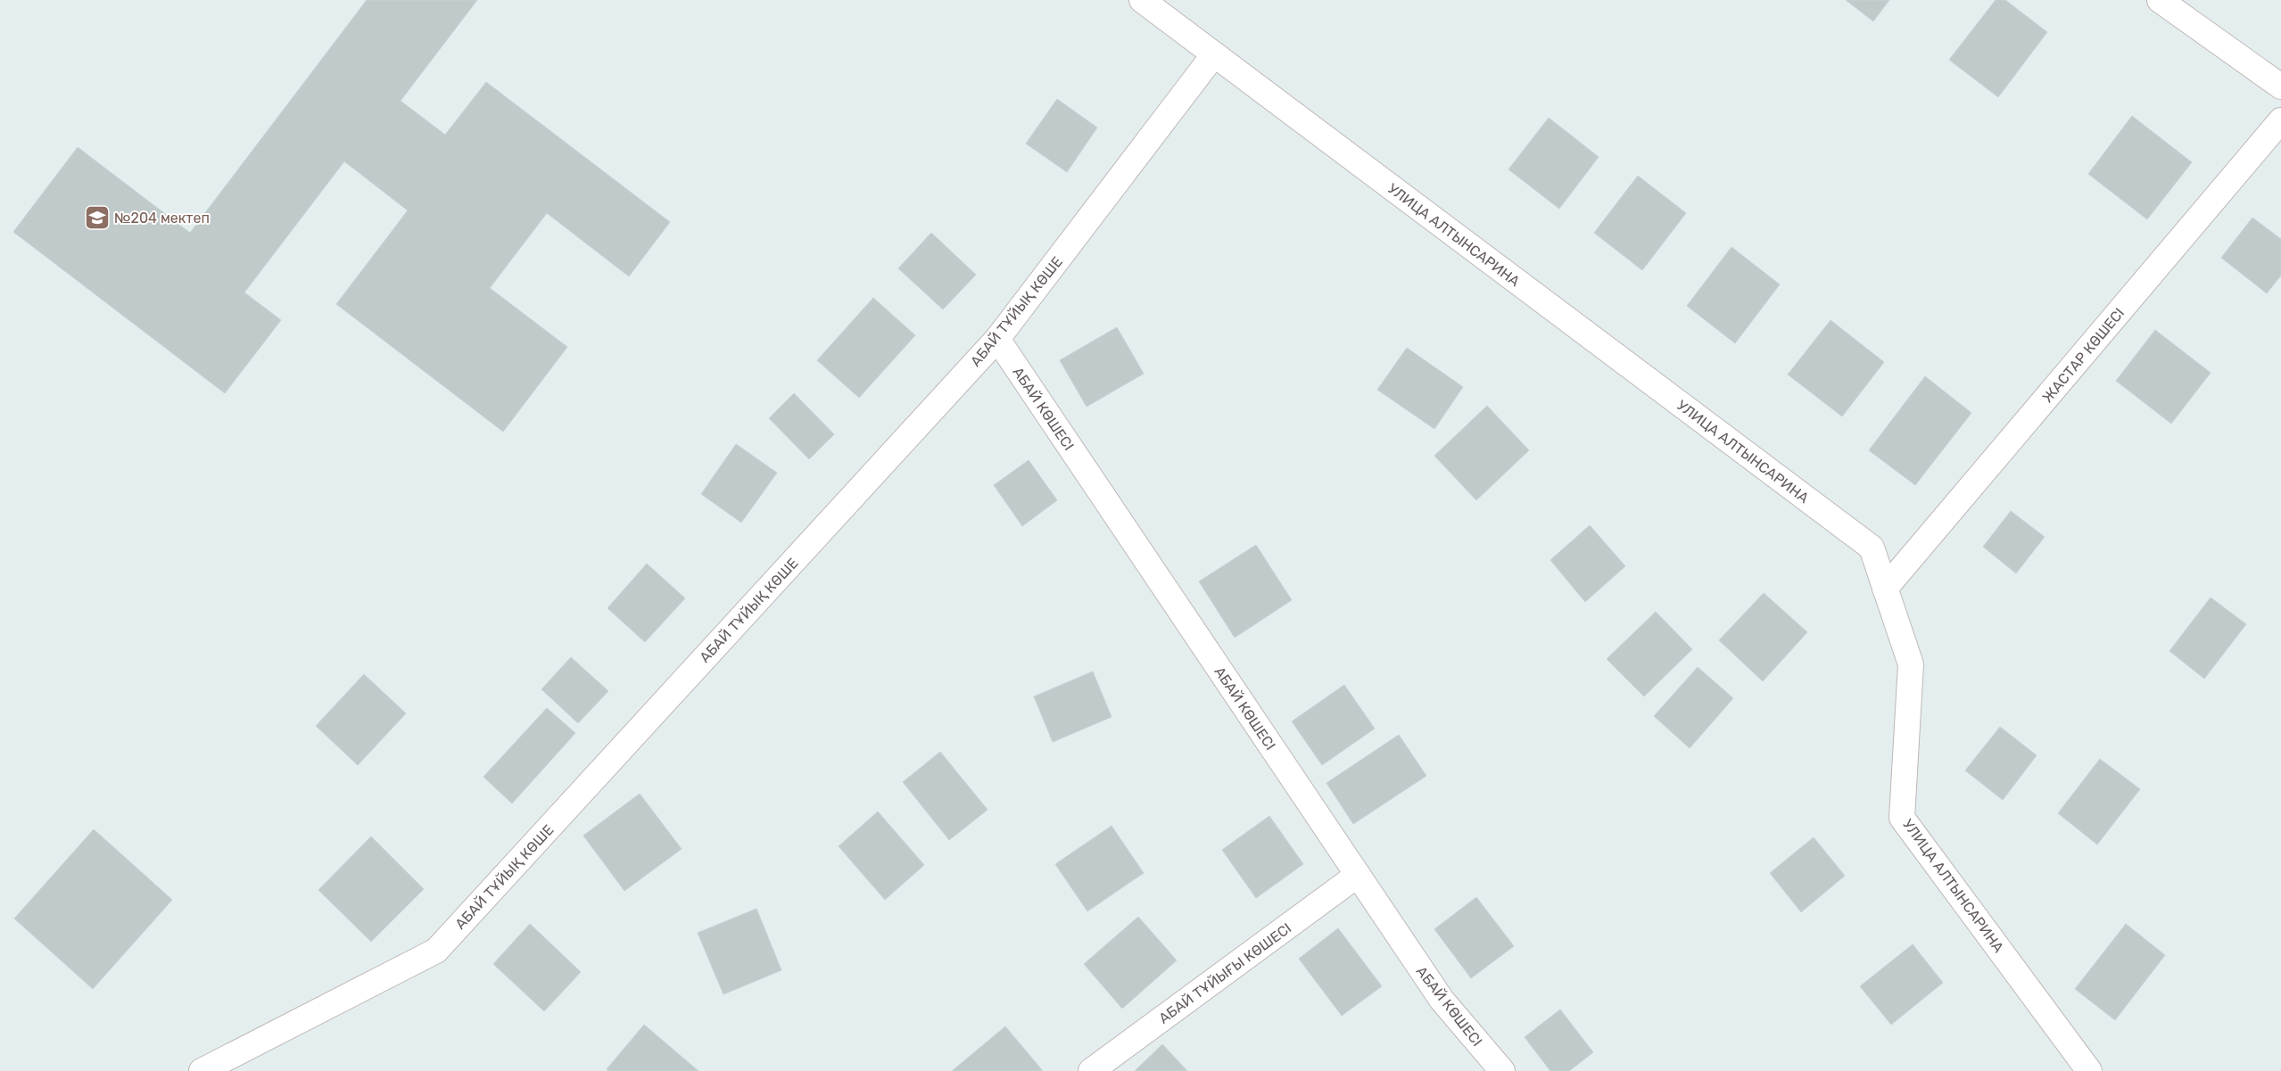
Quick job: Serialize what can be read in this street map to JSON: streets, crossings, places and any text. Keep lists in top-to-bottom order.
{
  "streets": {
    "street": [
      "УЛИЦА АЛТЫНСАРИНА",
      "АБАЙ ТҰЙЫҚ КӨШЕ",
      "ЖАСТАР КӨШЕСІ",
      "АБАЙ КӨШЕСІ",
      "АБАЙ ТҰЙЫҒЫ КӨШЕСІ"
    ]
  },
  "crossings": [
    ["УЛИЦА АЛТЫНСАРИНА", "АБАЙ ТҰЙЫҚ КӨШЕ"],
    ["УЛИЦА АЛТЫНСАРИНА", "ЖАСТАР КӨШЕСІ"],
    ["АБАЙ ТҰЙЫҚ КӨШЕ", "АБАЙ КӨШЕСІ"],
    ["АБАЙ КӨШЕСІ", "АБАЙ ТҰЙЫҒЫ КӨШЕСІ"]
  ],
  "places": {
    "school or university": ["№204 мектеп"]
  }
}
